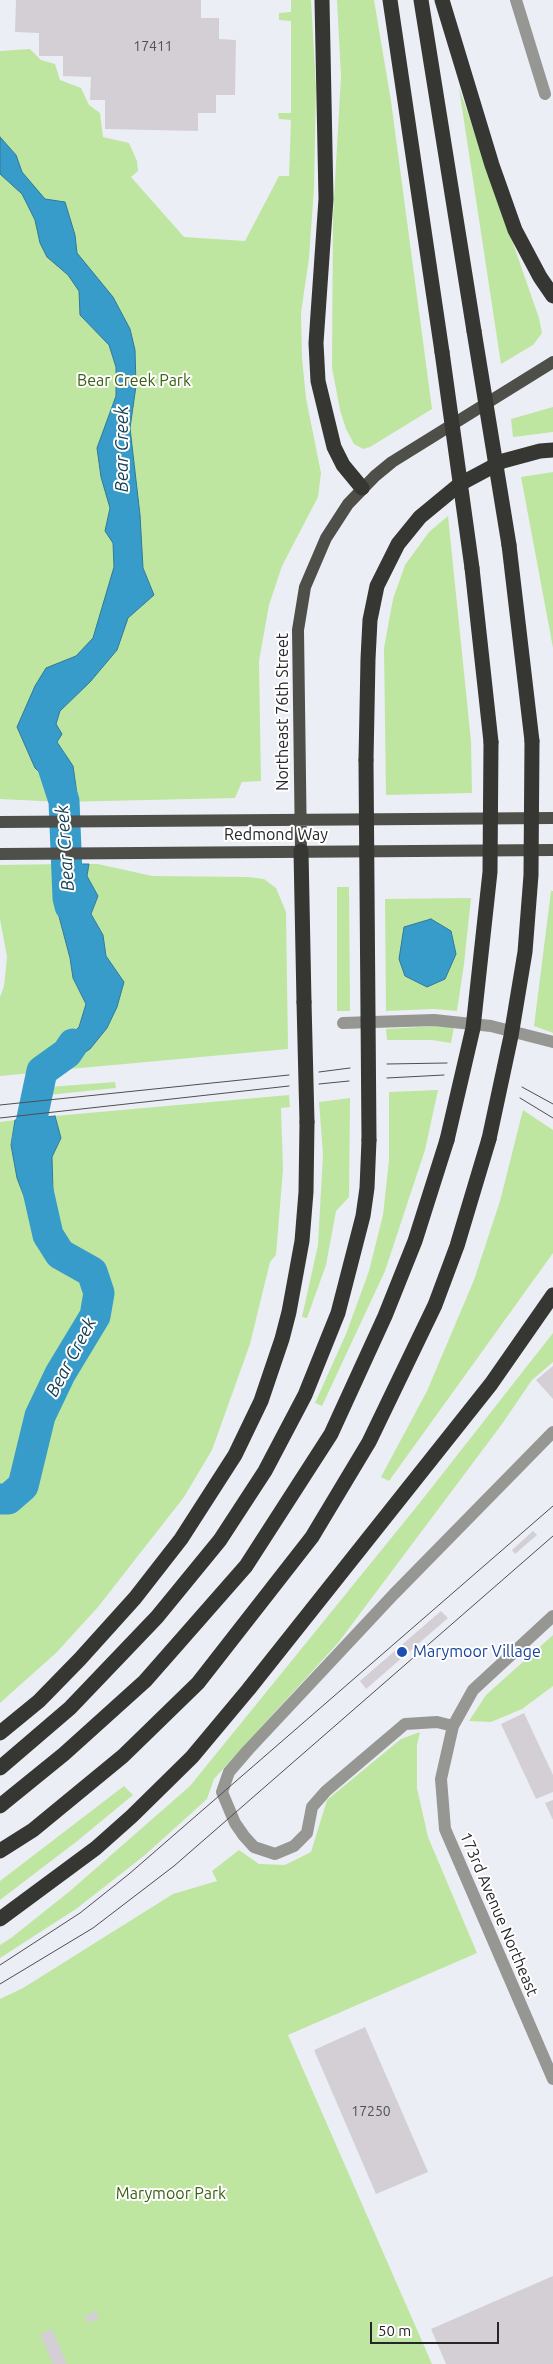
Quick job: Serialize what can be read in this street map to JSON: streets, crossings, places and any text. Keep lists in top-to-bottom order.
{
  "streets": {
    "main road": ["Northeast 76th Street", "Redmond Way"],
    "street": ["173rd Avenue Northeast"]
  },
  "crossings": [
    ["Northeast 76th Street", "Redmond Way"]
  ],
  "water": ["Bear Creek"],
  "parks": ["Bear Creek Park", "Marymoor Park"],
  "places": ["Marymoor Village"],
  "house_numbers": ["17411", "17250"],
  "scale_bar": "50 m"
}
